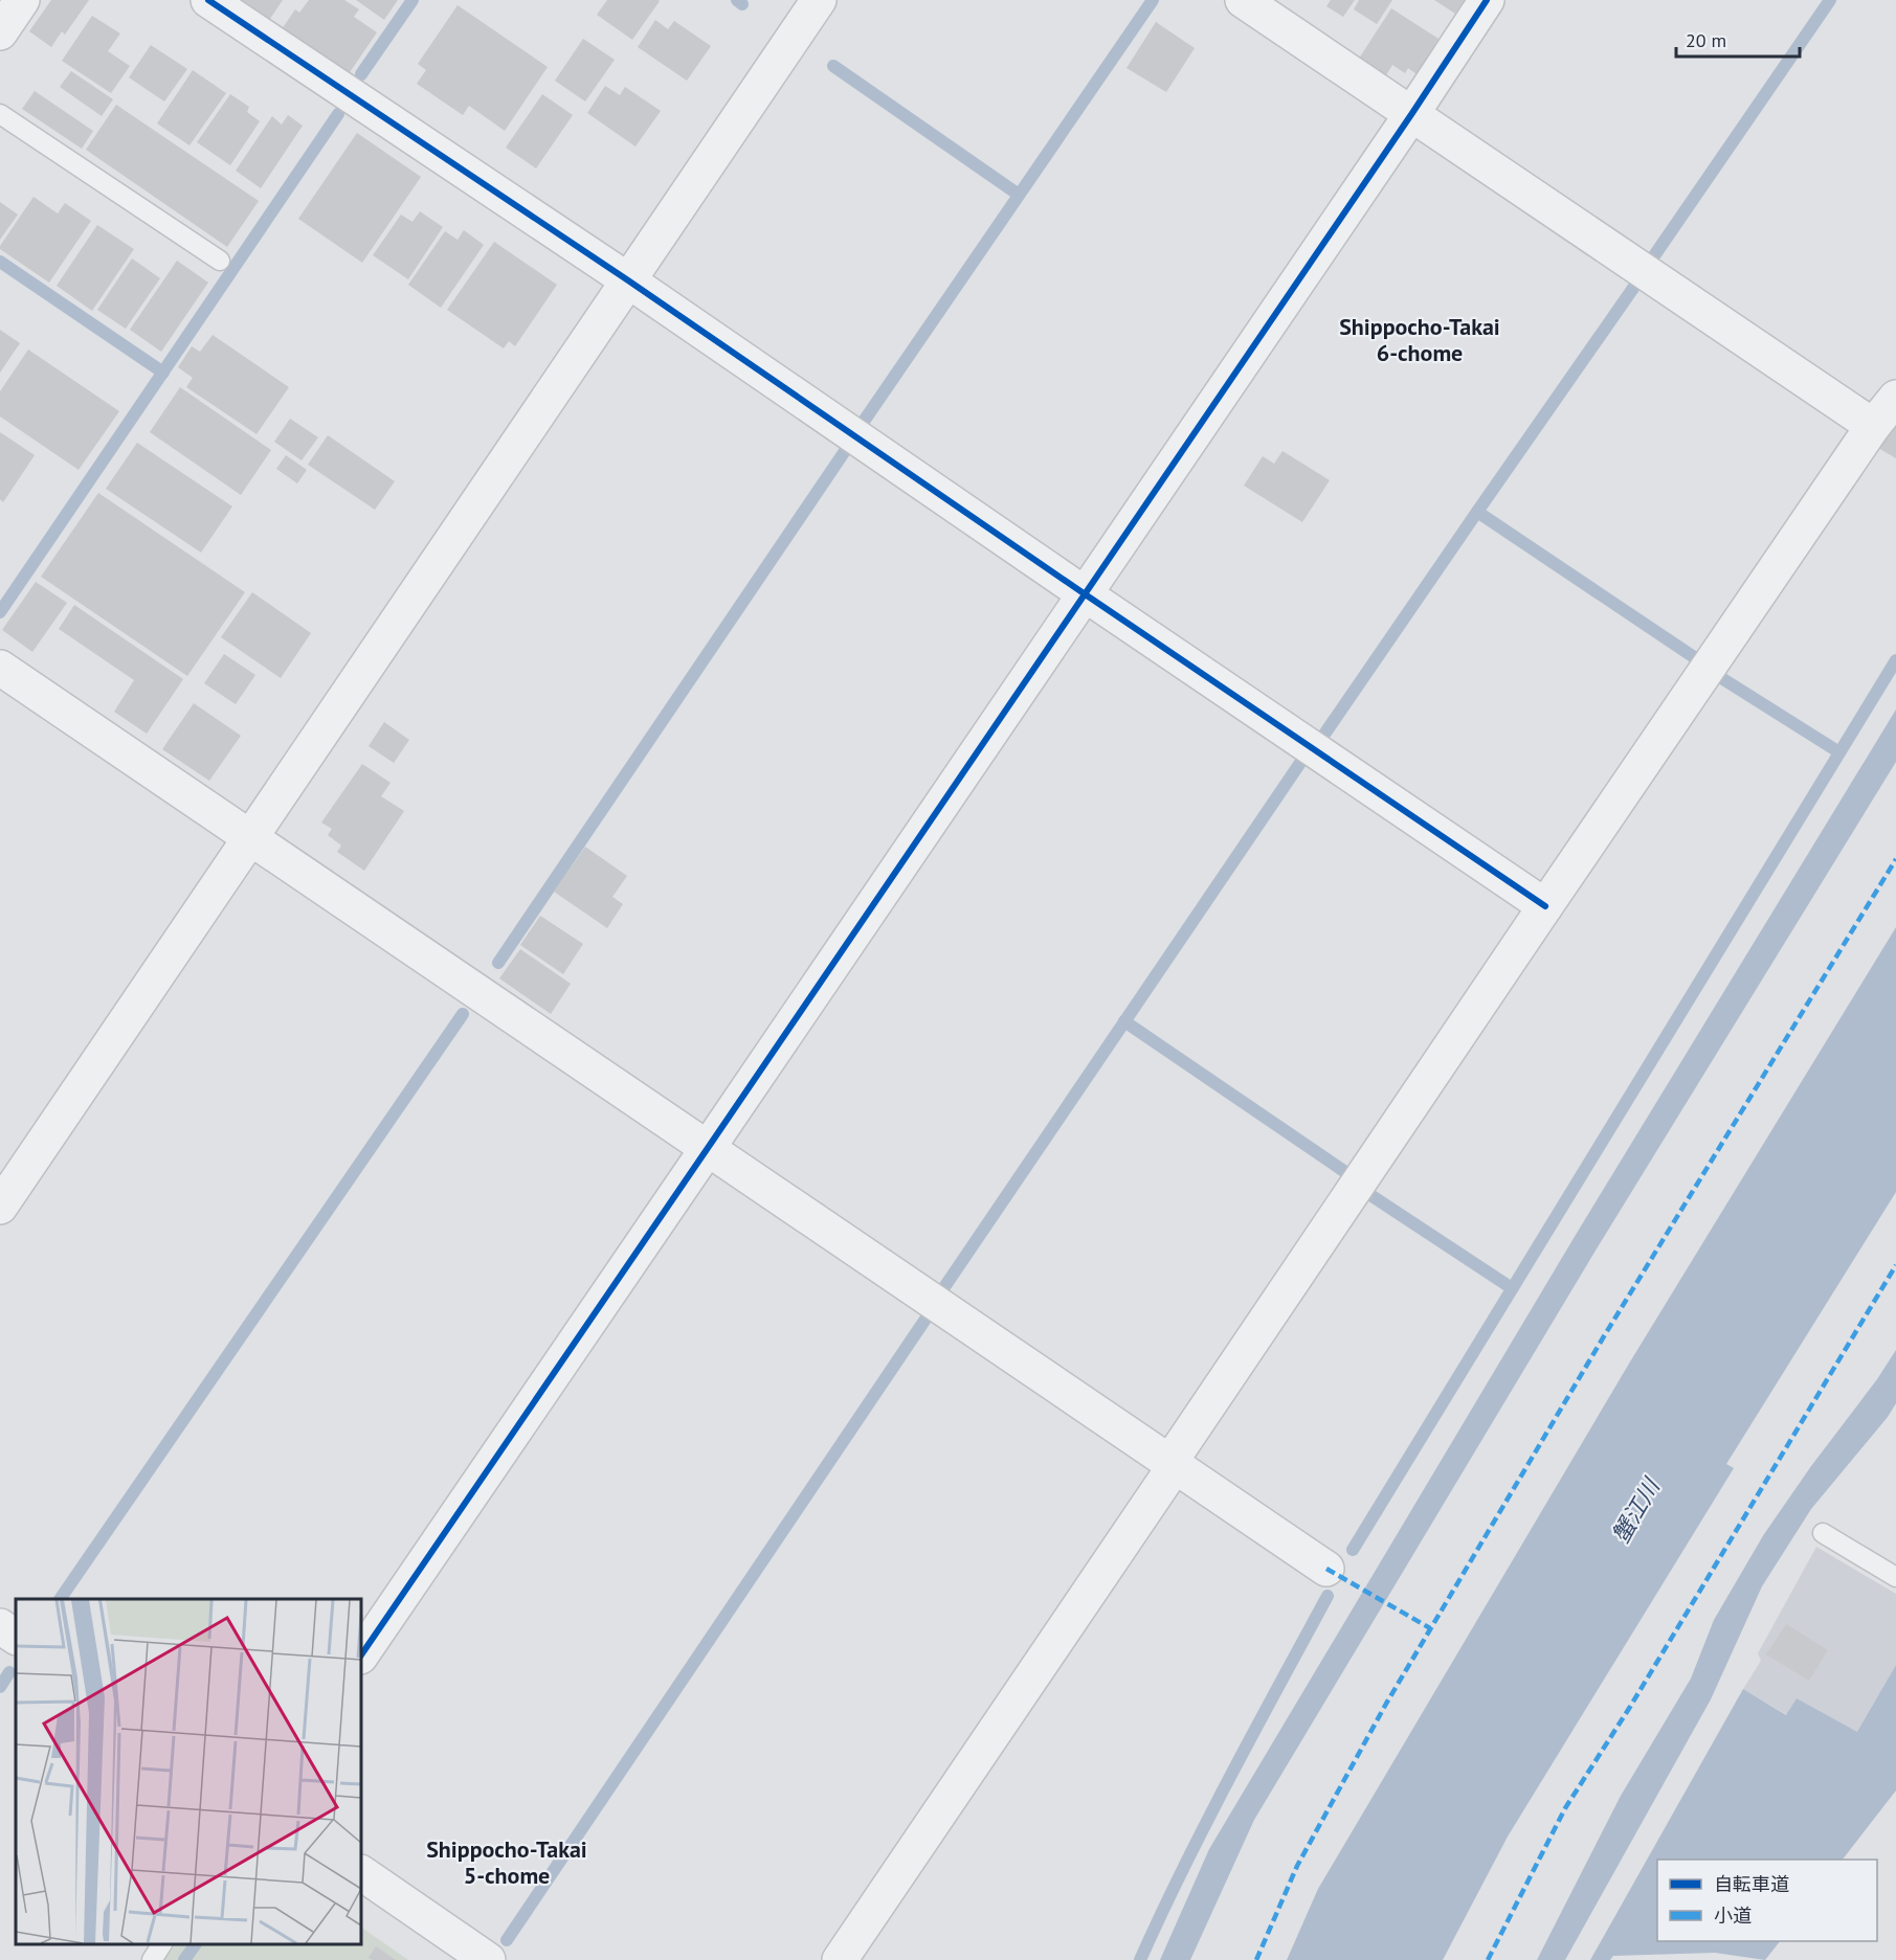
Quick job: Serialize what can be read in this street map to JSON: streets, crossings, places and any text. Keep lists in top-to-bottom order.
{
  "districts": ["Shippocho-Takai 6-chome", "Shippocho-Takai 5-chome"],
  "water": ["蟹江川"],
  "legend": ["自転車道", "小道"],
  "scale_bar": "20 m"
}
